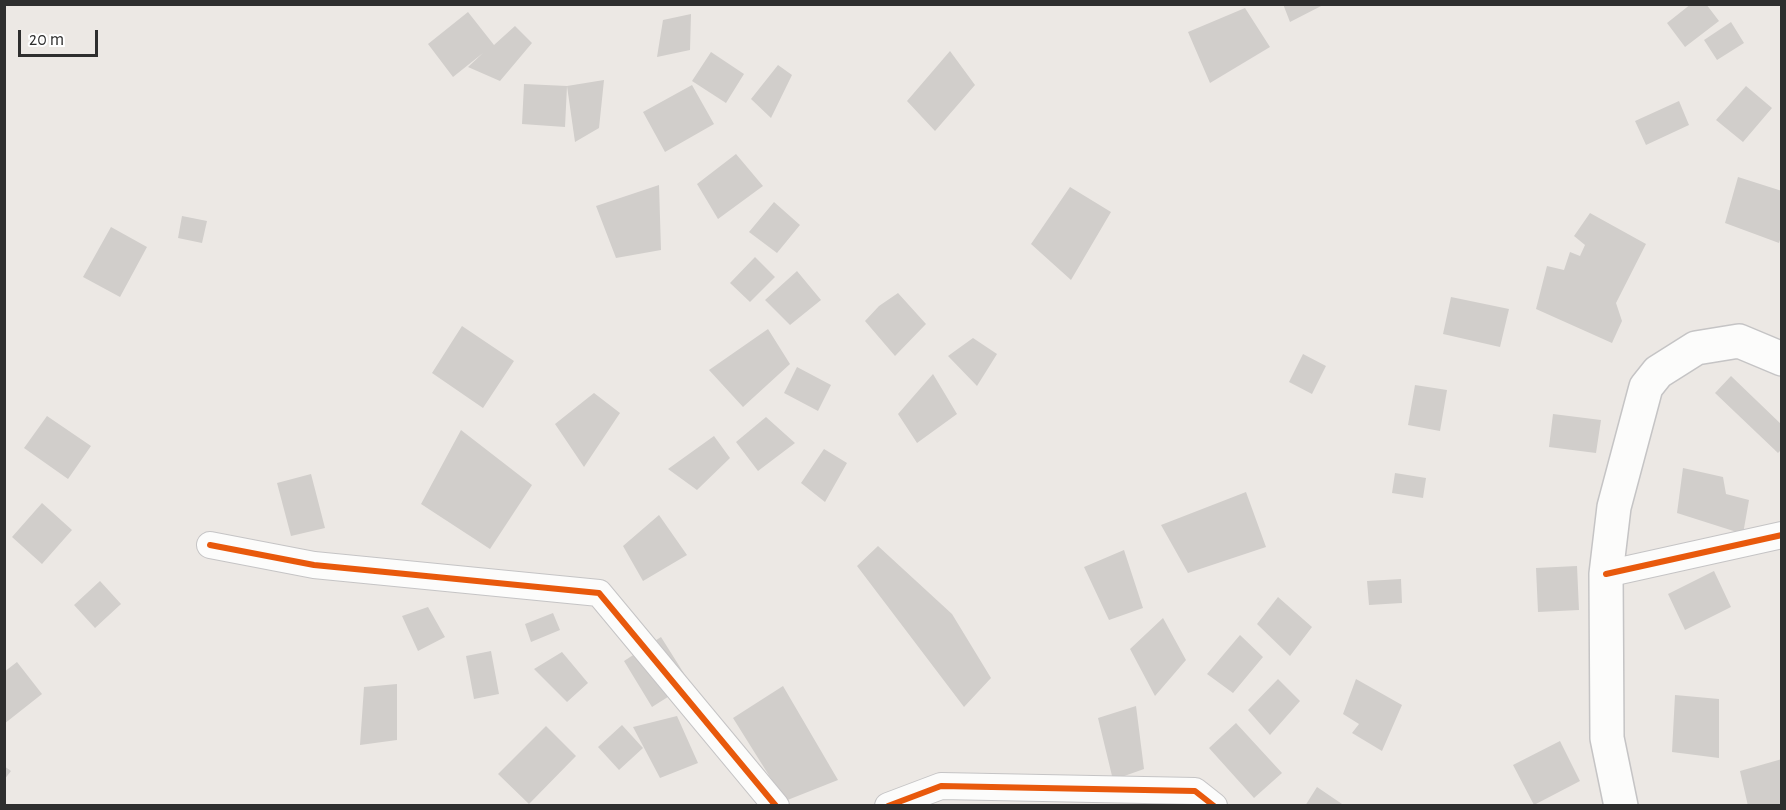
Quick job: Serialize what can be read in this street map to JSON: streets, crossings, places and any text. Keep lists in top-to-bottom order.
{
  "scale_bar": "20 m"
}
